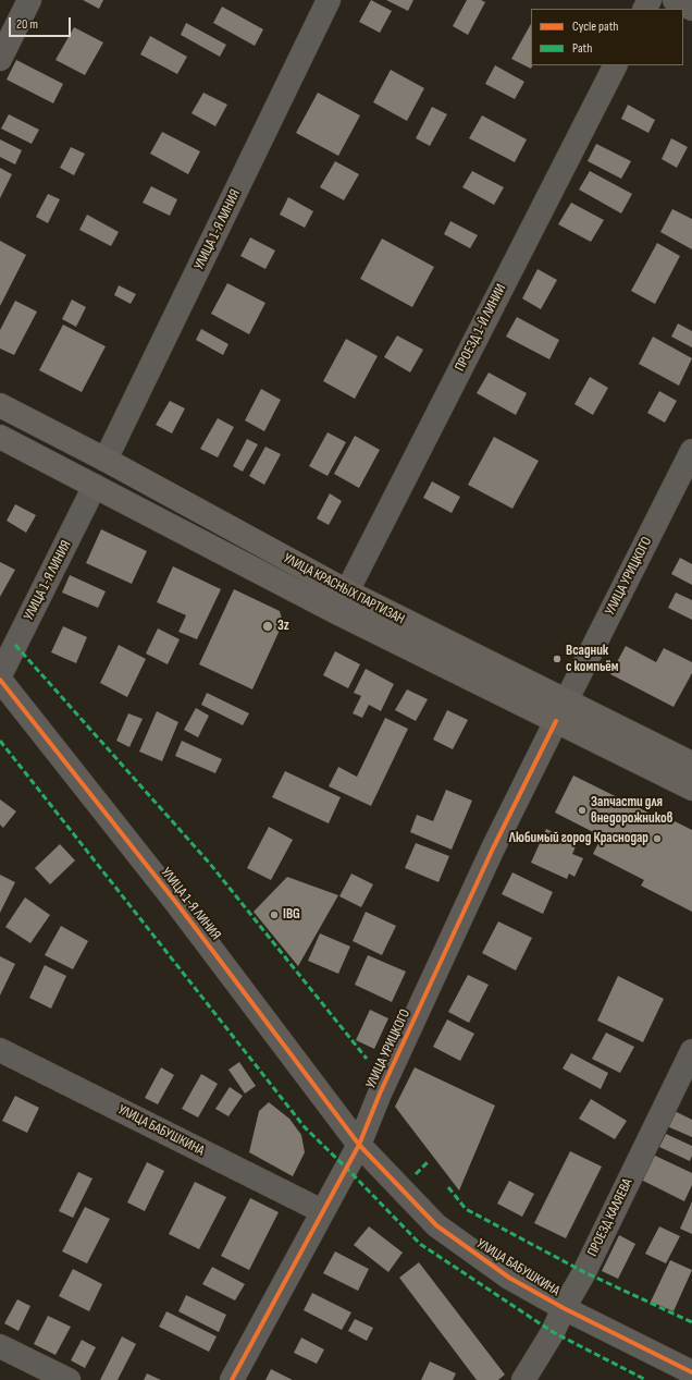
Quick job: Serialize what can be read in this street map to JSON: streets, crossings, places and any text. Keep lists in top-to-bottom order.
{
  "streets": {
    "highway": ["УЛИЦА КРАСНЫХ ПАРТИЗАН"],
    "street": [
      "УЛИЦА 1-Я ЛИНИЯ",
      "ПРОЕЗД 1-Й ЛИНИИ",
      "УЛИЦА УРИЦКОГО",
      "УЛИЦА БАБУШКИНА",
      "ПРОЕЗД КАЛЯЕВА"
    ]
  },
  "crossings": [
    ["УЛИЦА 1-Я ЛИНИЯ", "УЛИЦА УРИЦКОГО"],
    ["УЛИЦА 1-Я ЛИНИЯ", "УЛИЦА КРАСНЫХ ПАРТИЗАН"],
    ["УЛИЦА 1-Я ЛИНИЯ", "УЛИЦА БАБУШКИНА"],
    ["ПРОЕЗД 1-Й ЛИНИИ", "УЛИЦА КРАСНЫХ ПАРТИЗАН"],
    ["УЛИЦА УРИЦКОГО", "УЛИЦА КРАСНЫХ ПАРТИЗАН"],
    ["УЛИЦА УРИЦКОГО", "УЛИЦА БАБУШКИНА"],
    ["УЛИЦА БАБУШКИНА", "ПРОЕЗД КАЛЯЕВА"]
  ],
  "places": [
    "3z",
    "Всадник с компьём",
    "Запчасти для внедорожников",
    "Любимый город Краснодар",
    "IBG"
  ],
  "legend": ["Cycle path", "Path"],
  "scale_bar": "20 m"
}
